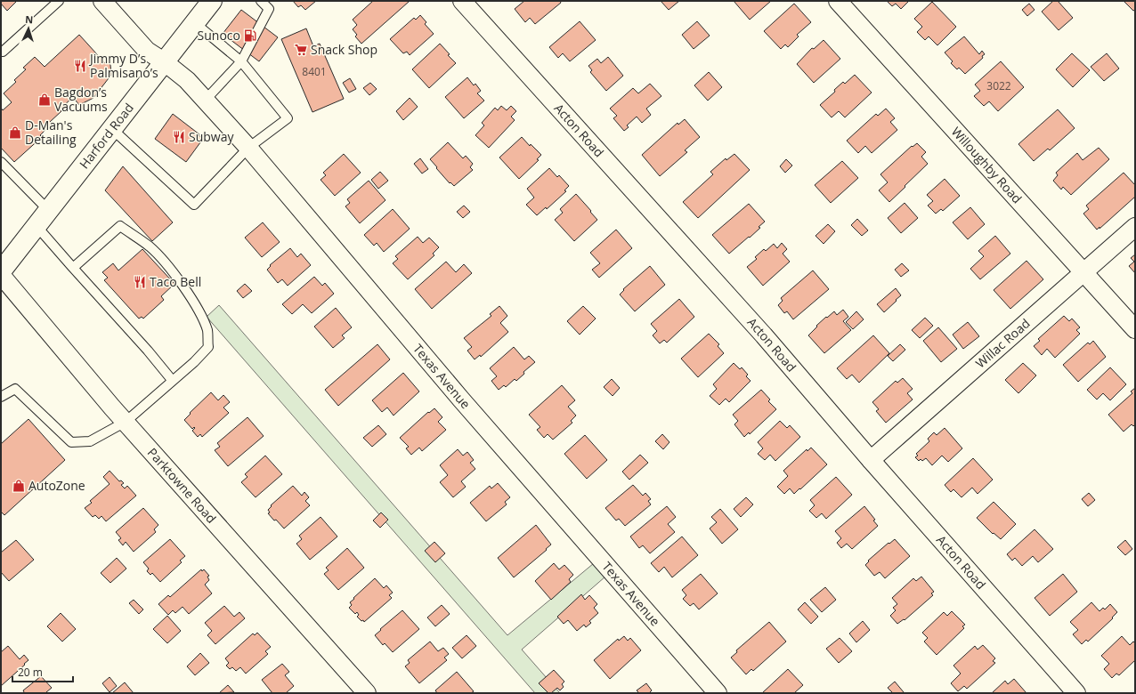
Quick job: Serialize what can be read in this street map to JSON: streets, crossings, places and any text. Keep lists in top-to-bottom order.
{
  "streets": {
    "main road": ["Harford Road"],
    "street": [
      "Acton Road",
      "Willoughby Road",
      "Willac Road",
      "Texas Avenue",
      "Parktowne Road"
    ]
  },
  "crossings": [
    ["Acton Road", "Willac Road"],
    ["Harford Road", "Texas Avenue"],
    ["Willoughby Road", "Willac Road"]
  ],
  "places": {
    "fuel station": ["Sunoco"],
    "supermarket": ["Snack Shop"],
    "restaurant": ["Jimmy D’s Palmisano’s", "Subway", "Taco Bell"],
    "shop": ["Bagdon’s Vacuums", "D-Man's Detailing", "AutoZone"]
  },
  "house_numbers": ["8401", "3022"],
  "scale_bar": "20 m",
  "north": "top"
}
